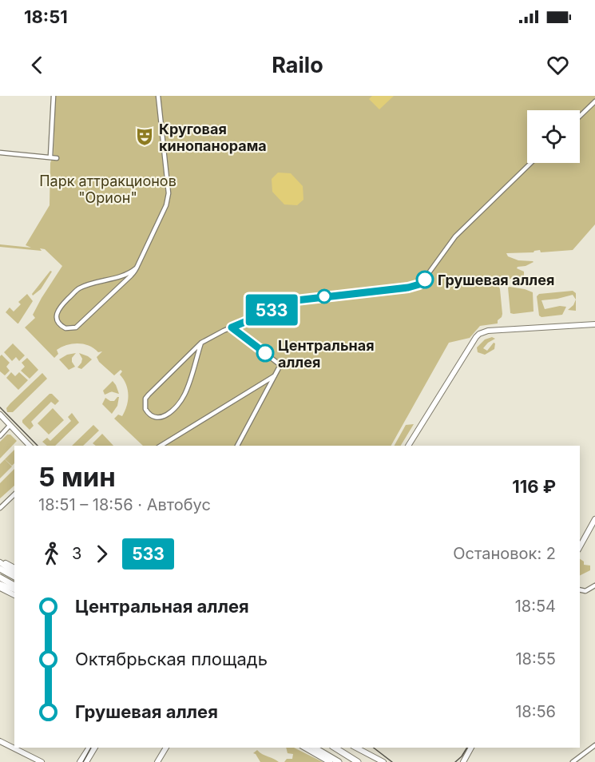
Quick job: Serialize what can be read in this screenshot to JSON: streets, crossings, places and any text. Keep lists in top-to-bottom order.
{
  "parks": ["Парк аттракционов \"Орион\""],
  "places": {
    "theatre": ["Круговая кинопанорама"],
    "other": ["Грушевая аллея", "Центральная аллея"]
  },
  "lines": ["bus line 533"],
  "page": {
    "status": "18:51",
    "header": "Railo",
    "on_map": "533",
    "heading": ["5 мин", "18:51 – 18:56 · Автобус", "116 ₽"],
    "legs": ["3", "533", "Остановок: 2"],
    "list": [
      {
        "name": "Центральная аллея",
        "value": "18:54"
      },
      {
        "name": "Октябрьская площадь",
        "value": "18:55"
      },
      {
        "name": "Грушевая аллея",
        "value": "18:56"
      }
    ]
  }
}
